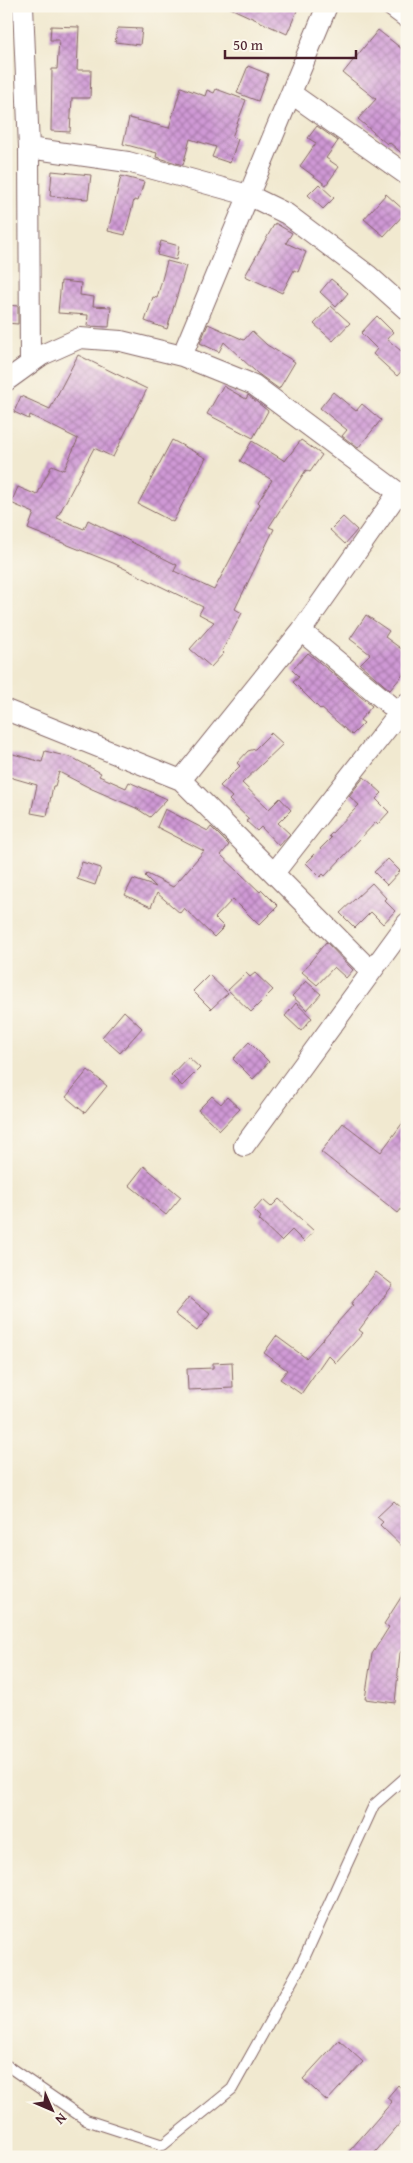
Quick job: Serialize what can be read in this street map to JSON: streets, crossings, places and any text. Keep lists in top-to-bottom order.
{
  "scale_bar": "50 m",
  "north": "bottom right"
}
